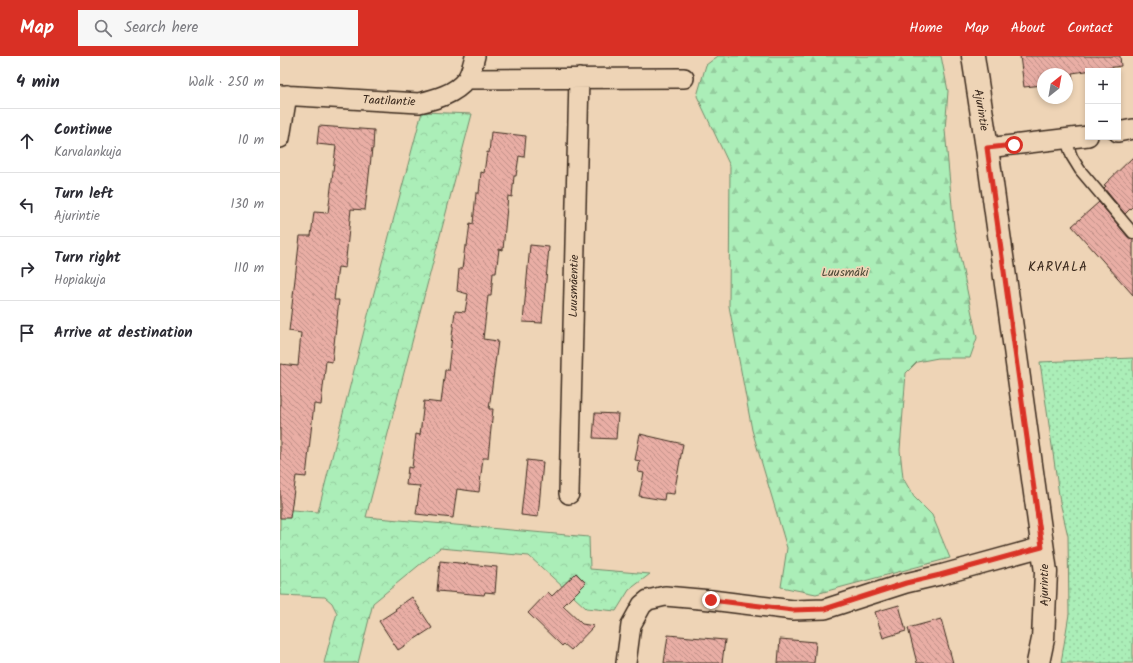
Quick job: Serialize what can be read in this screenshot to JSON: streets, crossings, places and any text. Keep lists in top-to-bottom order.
{
  "streets": {
    "street": ["Taatilantie", "Ajurintie", "Luusmäentie"]
  },
  "districts": ["KARVALA"],
  "parks": ["Luusmäki"],
  "north": "top right",
  "page": {
    "header": "Map",
    "search": "Search here",
    "nav": [
      "Home",
      "Map",
      "About",
      "Contact"
    ],
    "heading": ["4 min", "Walk · 250 m"],
    "map_buttons": ["+", "−"],
    "list": [
      ["Continue", "Karvalankuja", "10 m"],
      ["Turn left", "Ajurintie", "130 m"],
      ["Turn right", "Hopiakuja", "110 m"],
      "Arrive at destination"
    ]
  }
}
